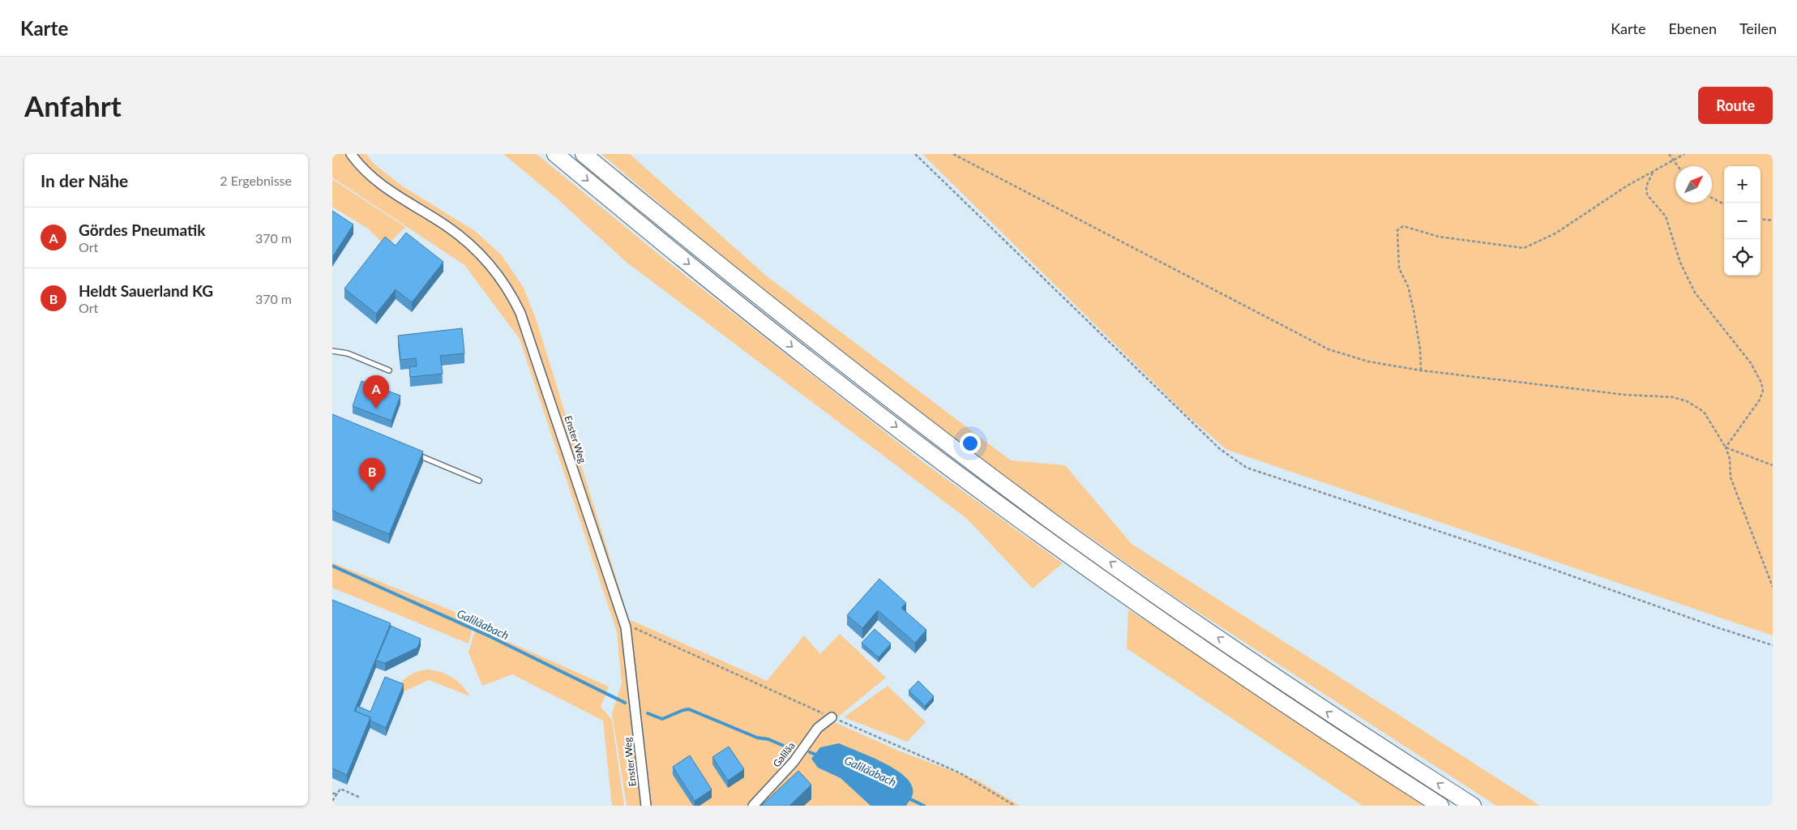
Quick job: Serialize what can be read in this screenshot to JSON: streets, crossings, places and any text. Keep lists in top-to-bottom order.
{
  "streets": {
    "street": ["Enster Weg", "Galiläa"]
  },
  "water": ["Galiläabach"],
  "north": "top right",
  "page": {
    "header": "Karte",
    "nav": ["Karte", "Ebenen", "Teilen"],
    "buttons": "Route",
    "title": "Anfahrt",
    "heading": ["In der Nähe", "2 Ergebnisse"],
    "map_buttons": ["+", "−"],
    "list": [
      {
        "mark": "A",
        "name": "Gördes Pneumatik",
        "note": "Ort",
        "value": "370 m"
      },
      {
        "mark": "B",
        "name": "Heldt Sauerland KG",
        "note": "Ort",
        "value": "370 m"
      }
    ],
    "pins": ["A", "B"]
  }
}
